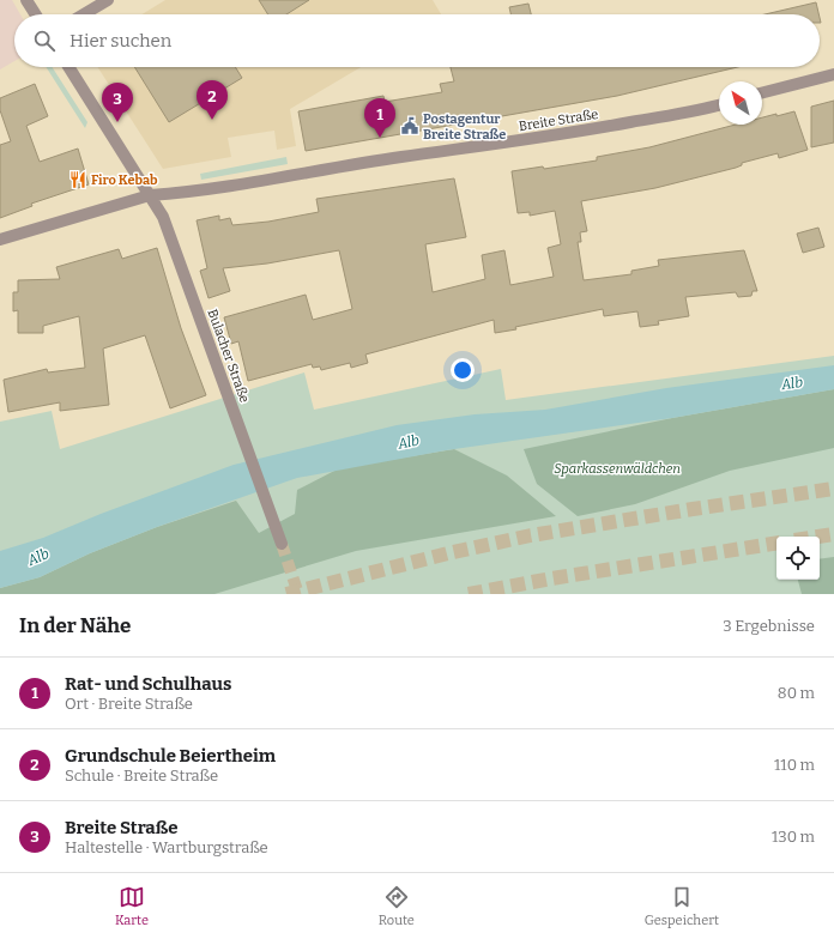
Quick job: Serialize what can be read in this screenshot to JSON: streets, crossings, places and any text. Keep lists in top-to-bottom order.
{
  "streets": {
    "street": ["Breite Straße", "Bulacher Straße"]
  },
  "crossings": [
    ["Breite Straße", "Bulacher Straße"]
  ],
  "water": ["Alb"],
  "parks": ["Sparkassenwäldchen"],
  "places": {
    "public building": ["Postagentur Breite Straße"],
    "restaurant": ["Firo Kebab"]
  },
  "north": "top left",
  "page": {
    "search": "Hier suchen",
    "pins": ["2", "3", "1"],
    "heading": ["In der Nähe", "3 Ergebnisse"],
    "list": [
      {
        "mark": "1",
        "name": "Rat- und Schulhaus",
        "note": "Ort · Breite Straße",
        "value": "80 m"
      },
      {
        "mark": "2",
        "name": "Grundschule Beiertheim",
        "note": "Schule · Breite Straße",
        "value": "110 m"
      },
      {
        "mark": "3",
        "name": "Breite Straße",
        "note": "Haltestelle · Wartburgstraße",
        "value": "130 m"
      }
    ],
    "nav": ["Karte", "Route", "Gespeichert"]
  }
}
